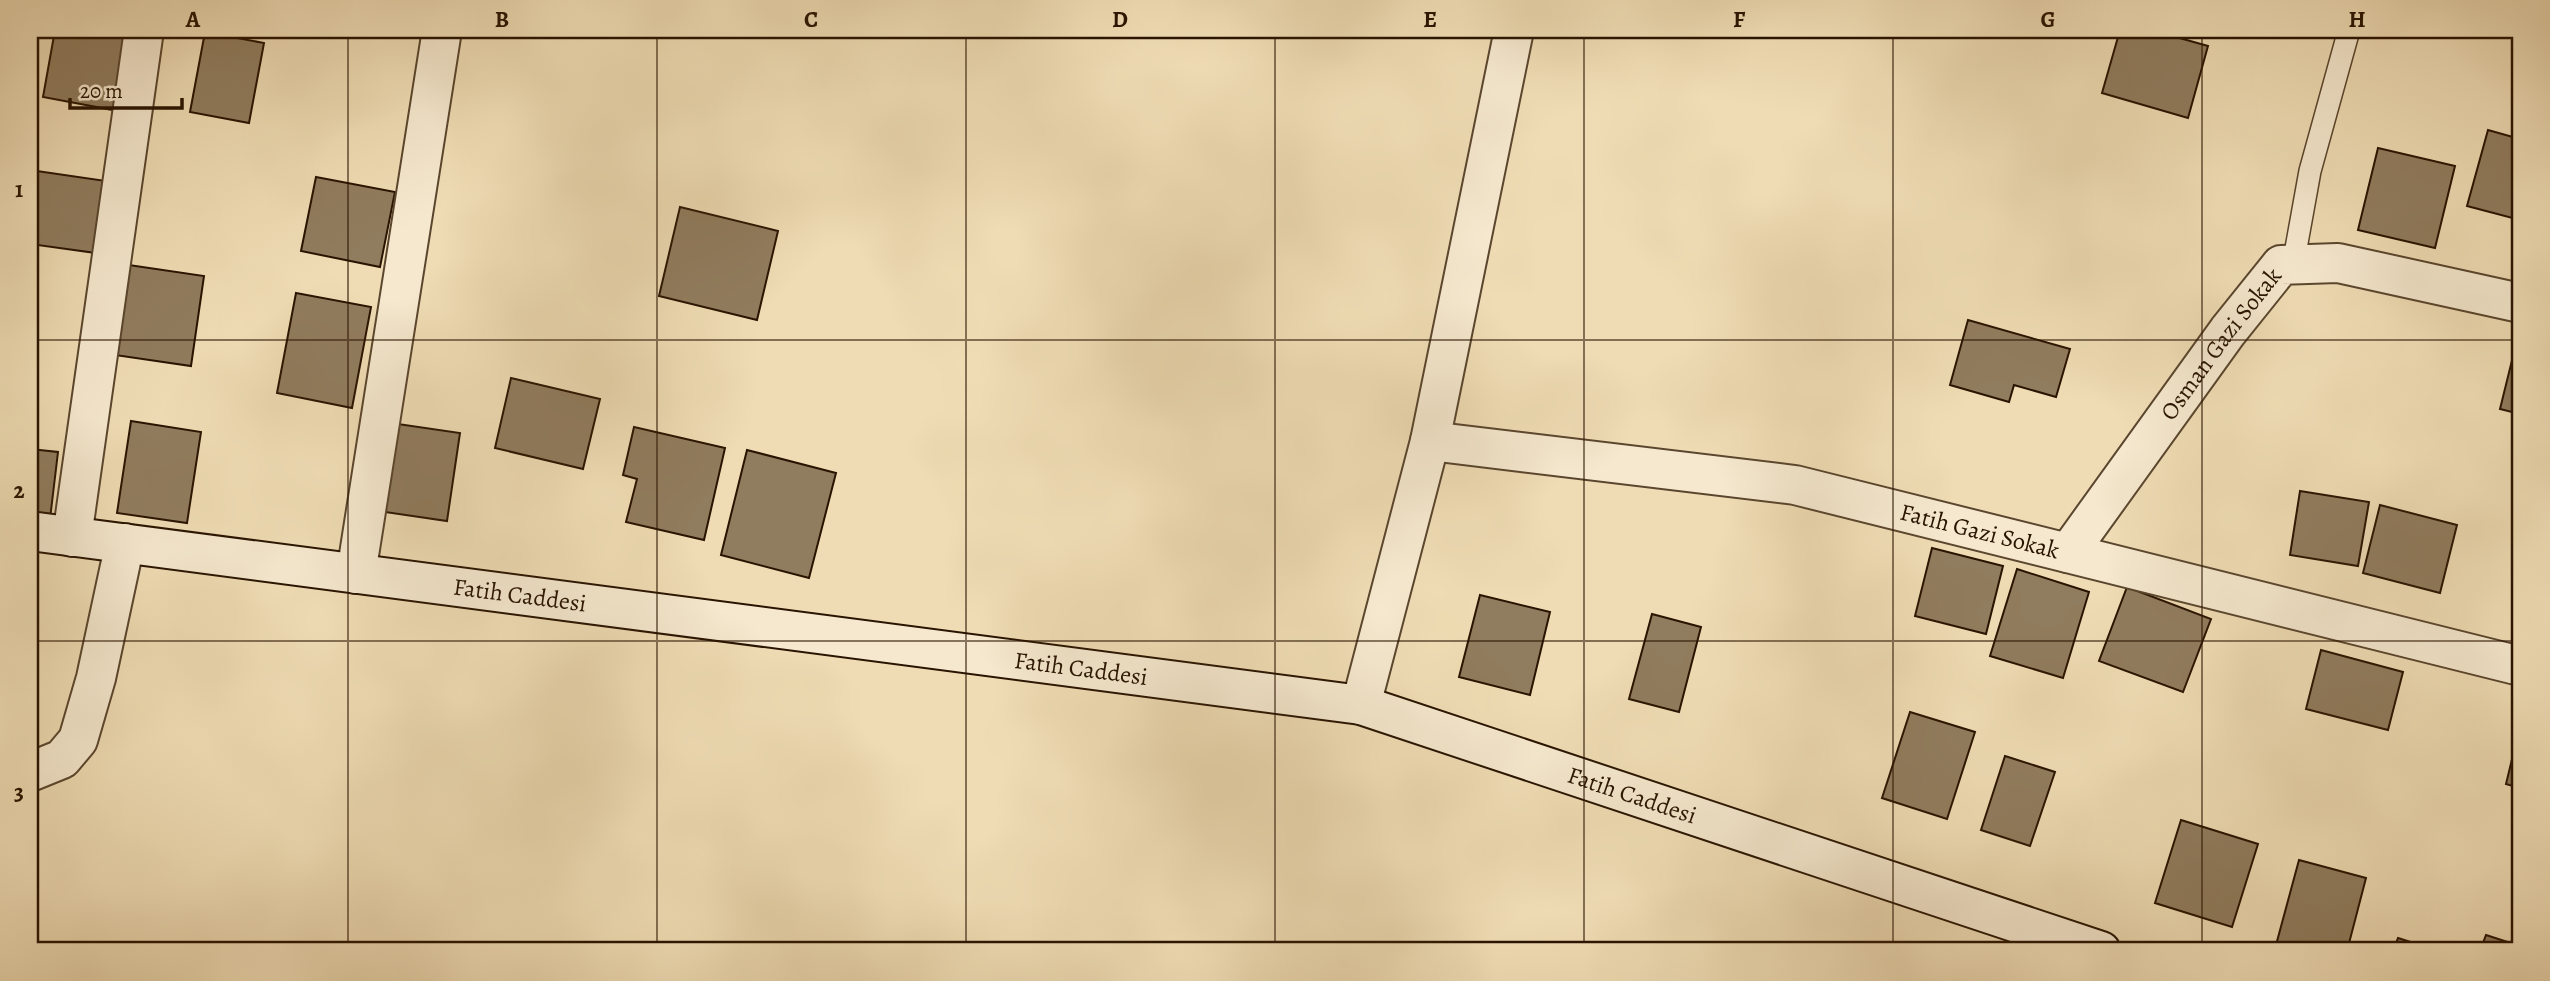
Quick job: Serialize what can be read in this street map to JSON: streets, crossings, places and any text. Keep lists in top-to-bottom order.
{
  "streets": {
    "street": ["Osman Gazi Sokak", "Fatih Gazi Sokak", "Fatih Caddesi"]
  },
  "crossings": [
    ["Osman Gazi Sokak", "Fatih Gazi Sokak"]
  ],
  "scale_bar": "20 m",
  "grid": {
    "columns": [
      "A",
      "B",
      "C",
      "D",
      "E",
      "F",
      "G",
      "H"
    ],
    "rows": ["1", "2", "3"]
  }
}
